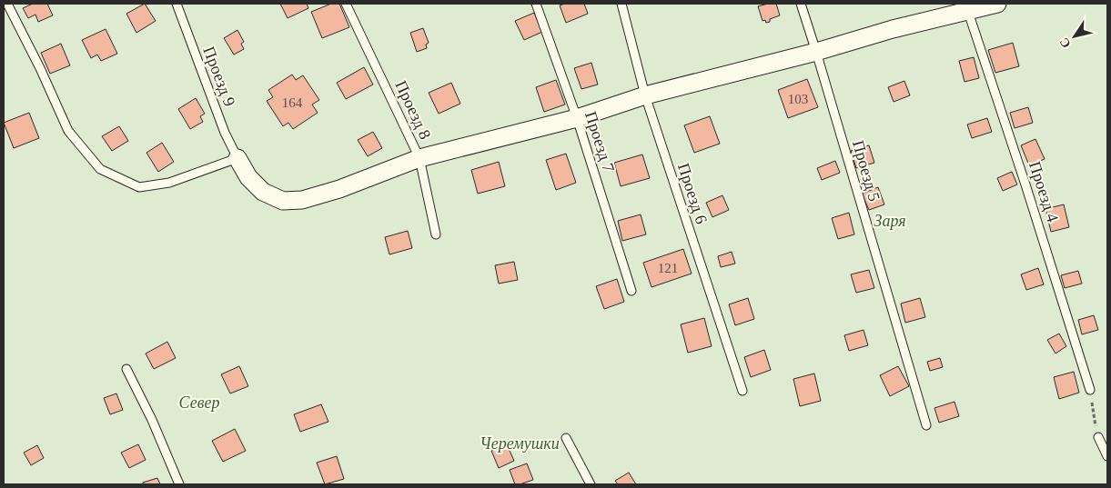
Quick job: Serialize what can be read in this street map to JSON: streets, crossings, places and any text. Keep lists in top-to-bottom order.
{
  "streets": {
    "lane": [
      "Проезд 9",
      "Проезд 8",
      "Проезд 7",
      "Проезд 5",
      "Проезд 4",
      "Проезд 6"
    ]
  },
  "parks": ["Заря", "Север", "Черемушки"],
  "house_numbers": ["103", "164", "121"],
  "north": "bottom left"
}
